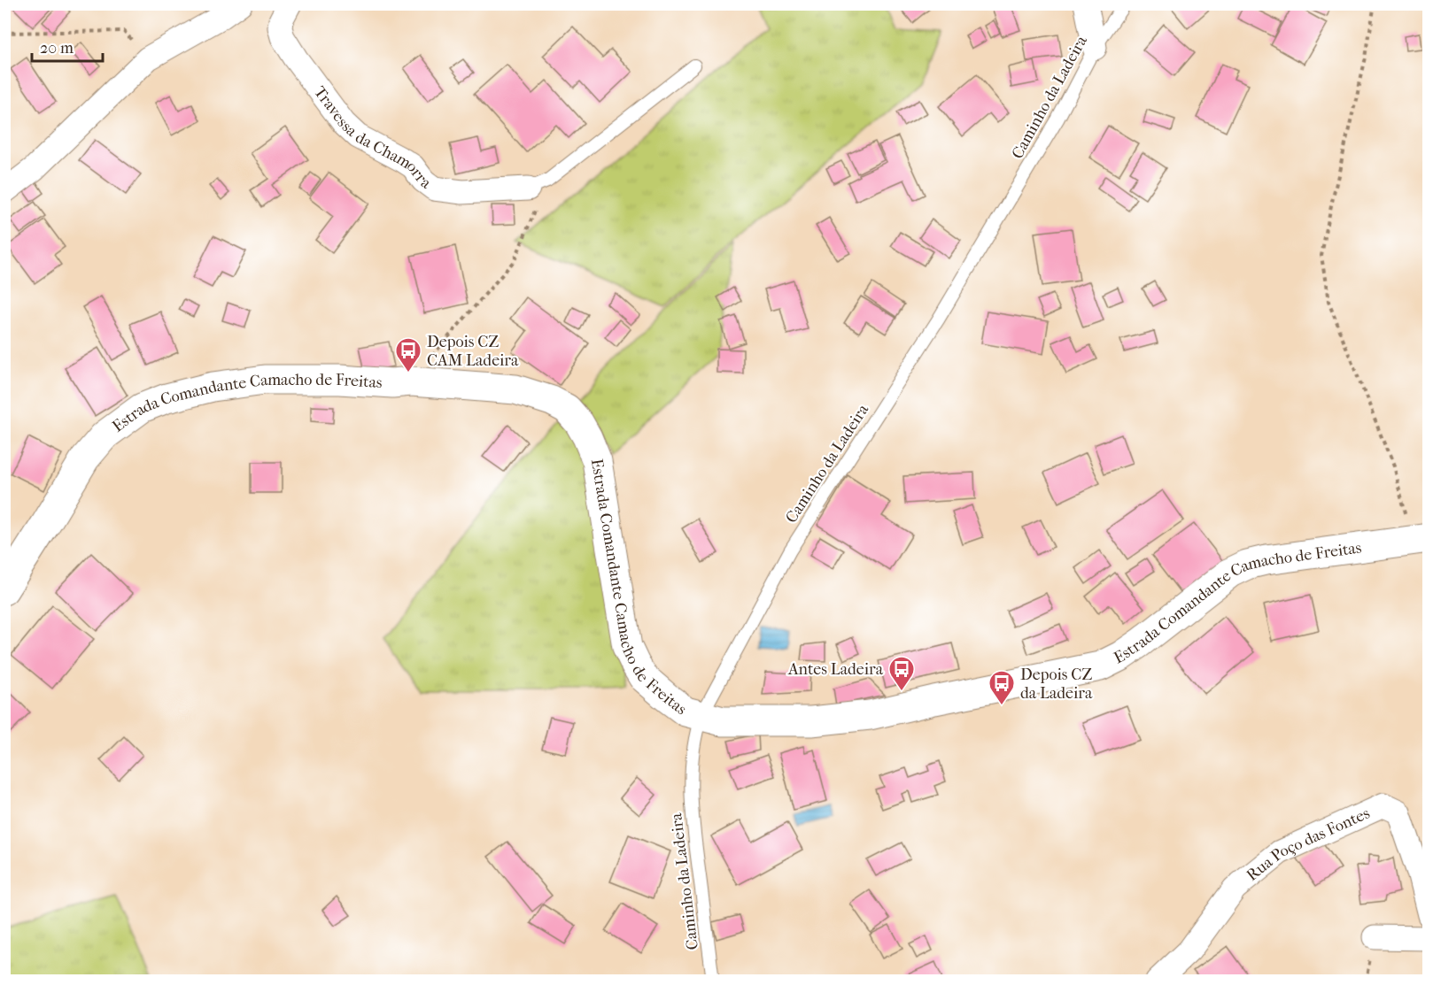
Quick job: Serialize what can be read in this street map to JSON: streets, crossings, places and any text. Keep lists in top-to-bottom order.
{
  "streets": {
    "main road": ["Estrada Comandante Camacho de Freitas"],
    "street": ["Travessa da Chamorra", "Rua Poço das Fontes"],
    "lane": ["Caminho da Ladeira"]
  },
  "crossings": [
    ["Caminho da Ladeira", "Estrada Comandante Camacho de Freitas"]
  ],
  "places": {
    "bus stop": ["Depois CZ CAM Ladeira", "Antes Ladeira", "Depois CZ da Ladeira"]
  },
  "scale_bar": "20 m"
}
